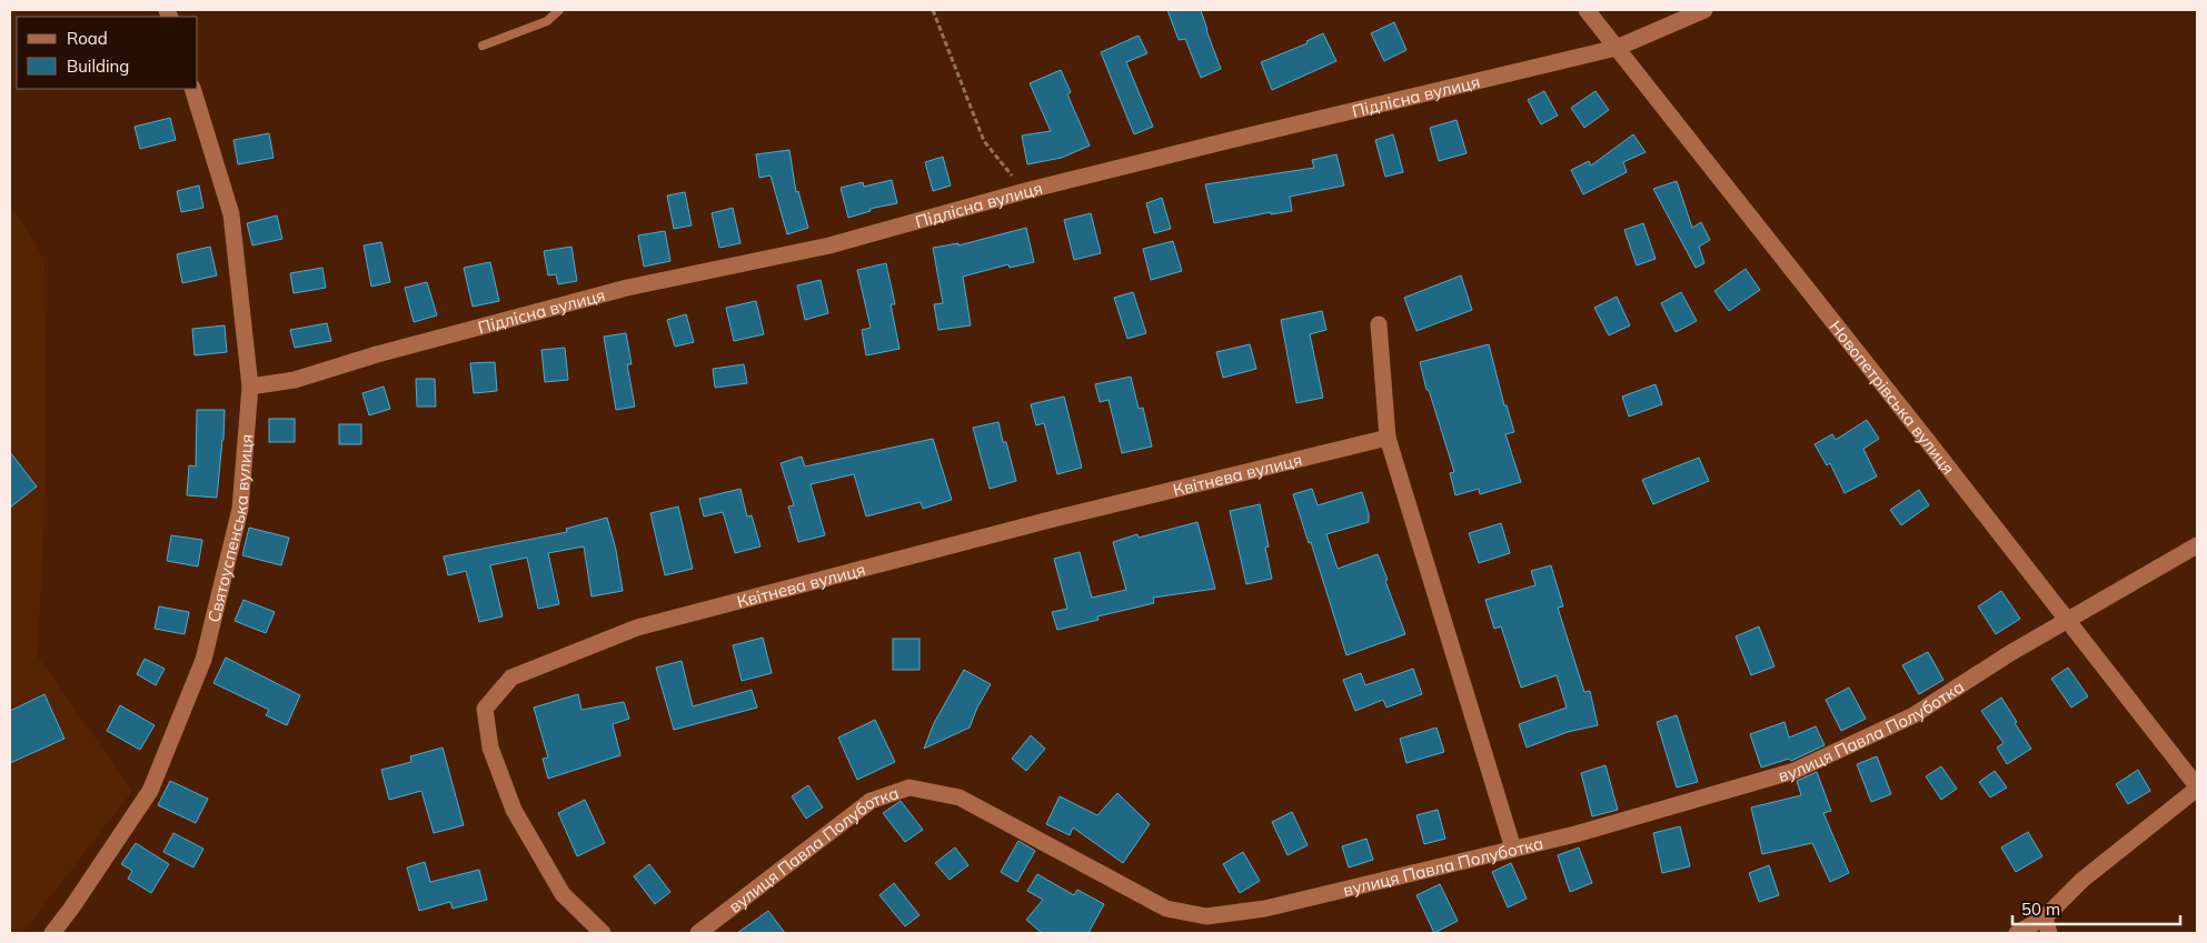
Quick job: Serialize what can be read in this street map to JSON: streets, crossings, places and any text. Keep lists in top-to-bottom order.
{
  "streets": {
    "street": [
      "Підлісна вулиця",
      "Новопетрівська вулиця",
      "Квітнева вулиця",
      "Святоуспенська вулиця",
      "вулиця Павла Полуботка"
    ]
  },
  "crossings": [
    ["Підлісна вулиця", "Новопетрівська вулиця"],
    ["Підлісна вулиця", "Святоуспенська вулиця"],
    ["Новопетрівська вулиця", "вулиця Павла Полуботка"]
  ],
  "legend": ["Road", "Building"],
  "scale_bar": "50 m"
}
